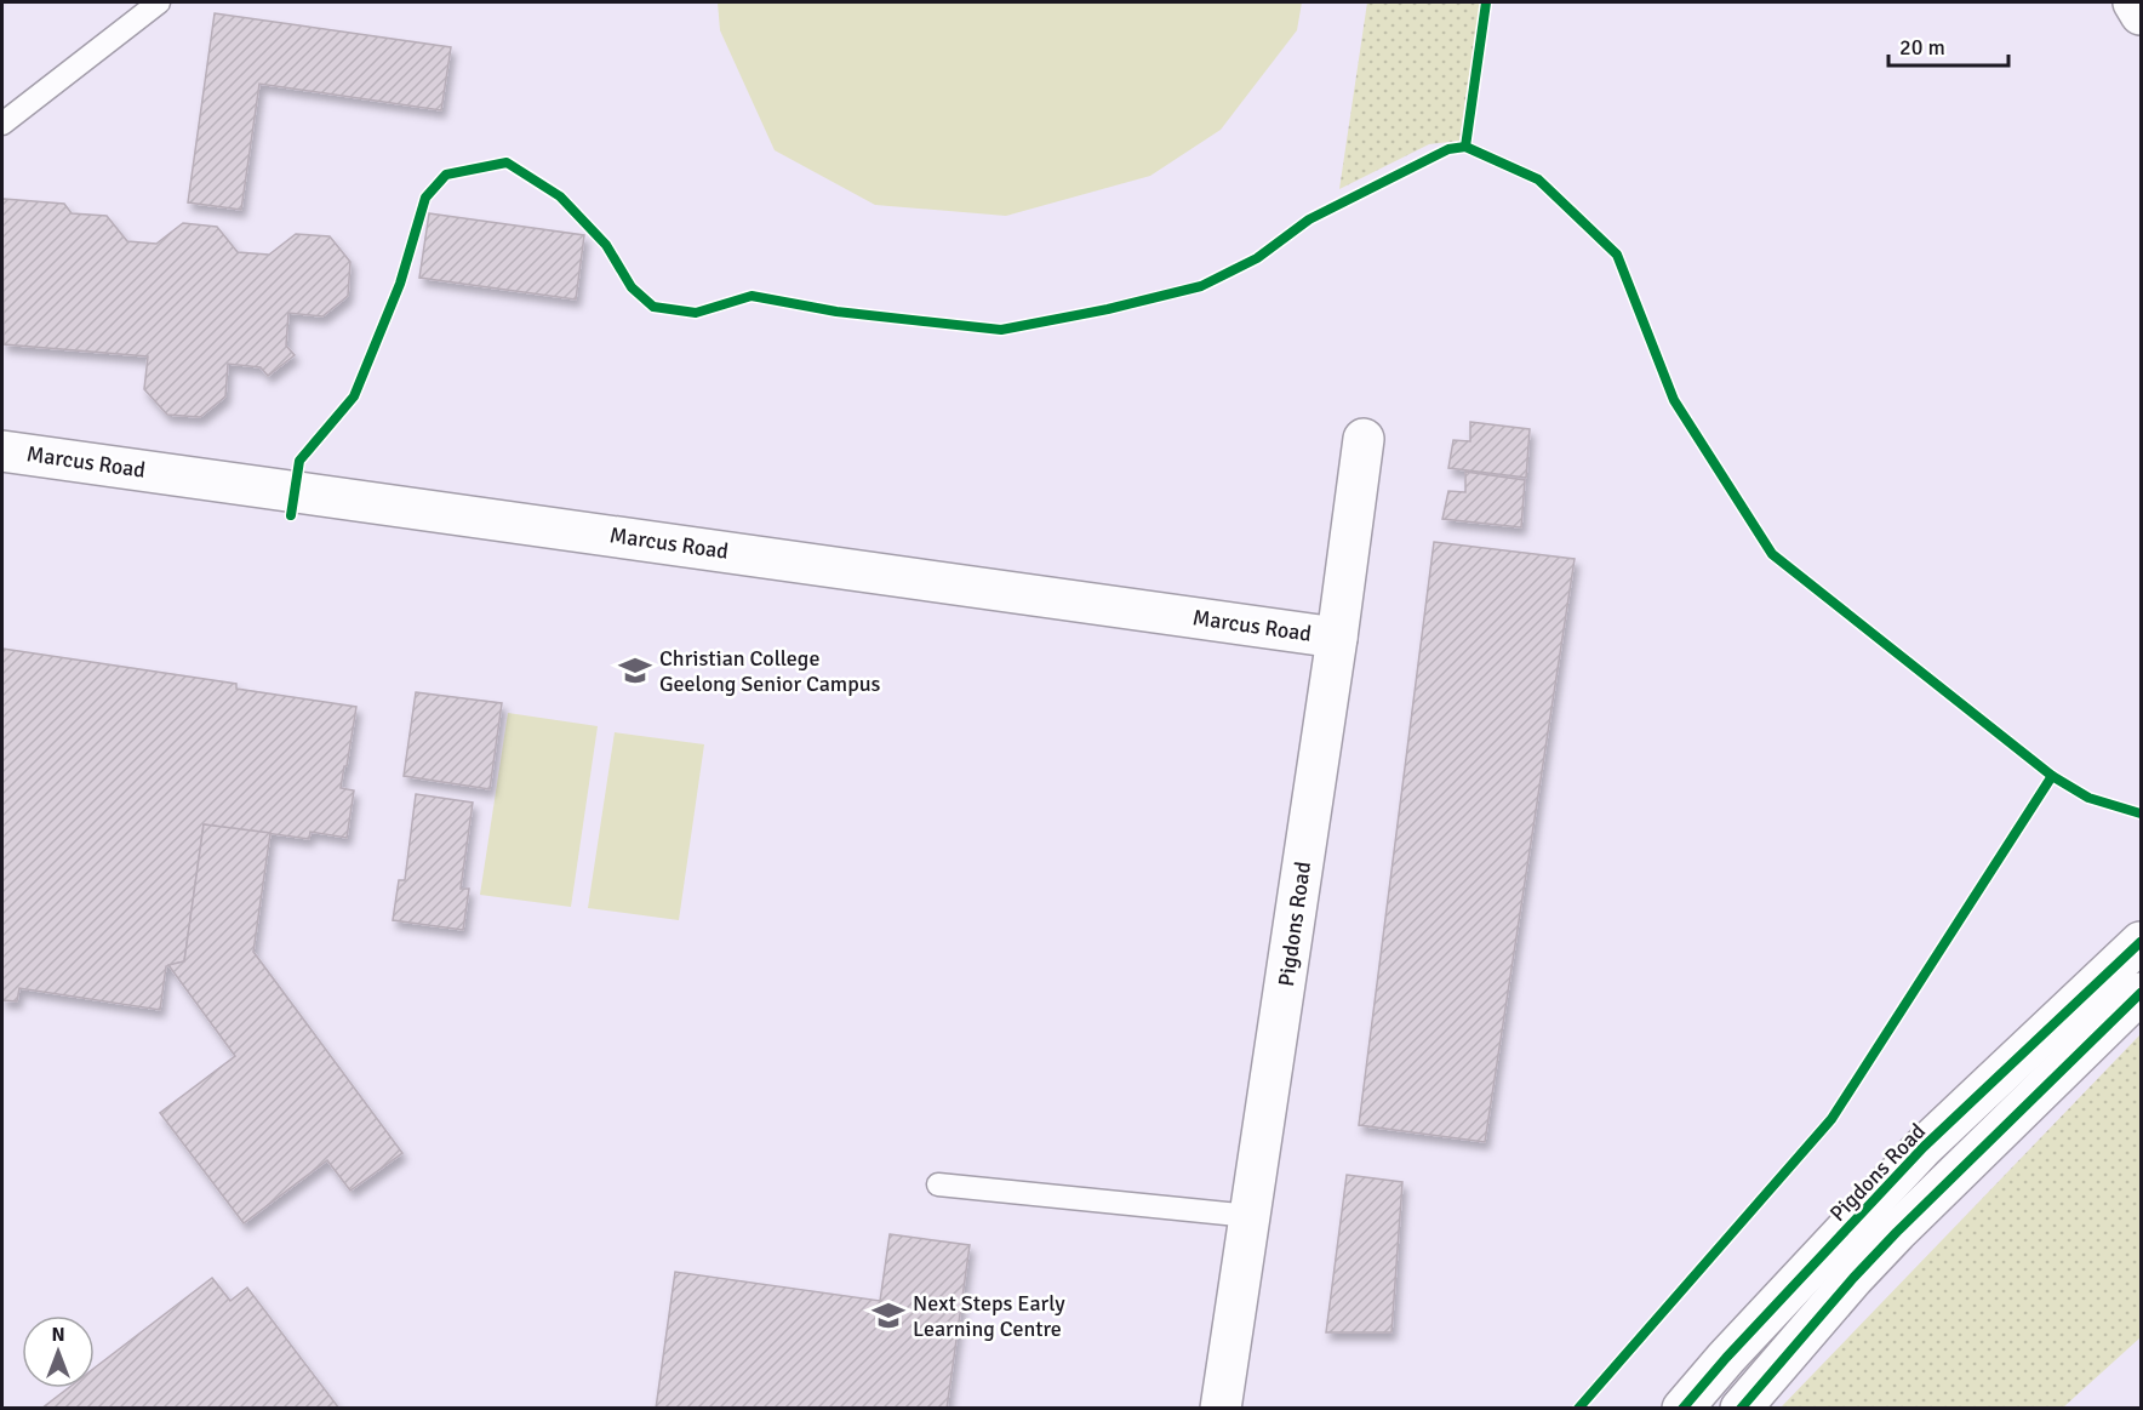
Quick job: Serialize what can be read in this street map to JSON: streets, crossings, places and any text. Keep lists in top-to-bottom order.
{
  "streets": {
    "main road": ["Marcus Road", "Pigdons Road"]
  },
  "crossings": [
    ["Marcus Road", "Pigdons Road"]
  ],
  "places": {
    "school or university": ["Christian College Geelong Senior Campus", "Next Steps Early Learning Centre"]
  },
  "scale_bar": "20 m",
  "north": "top"
}
